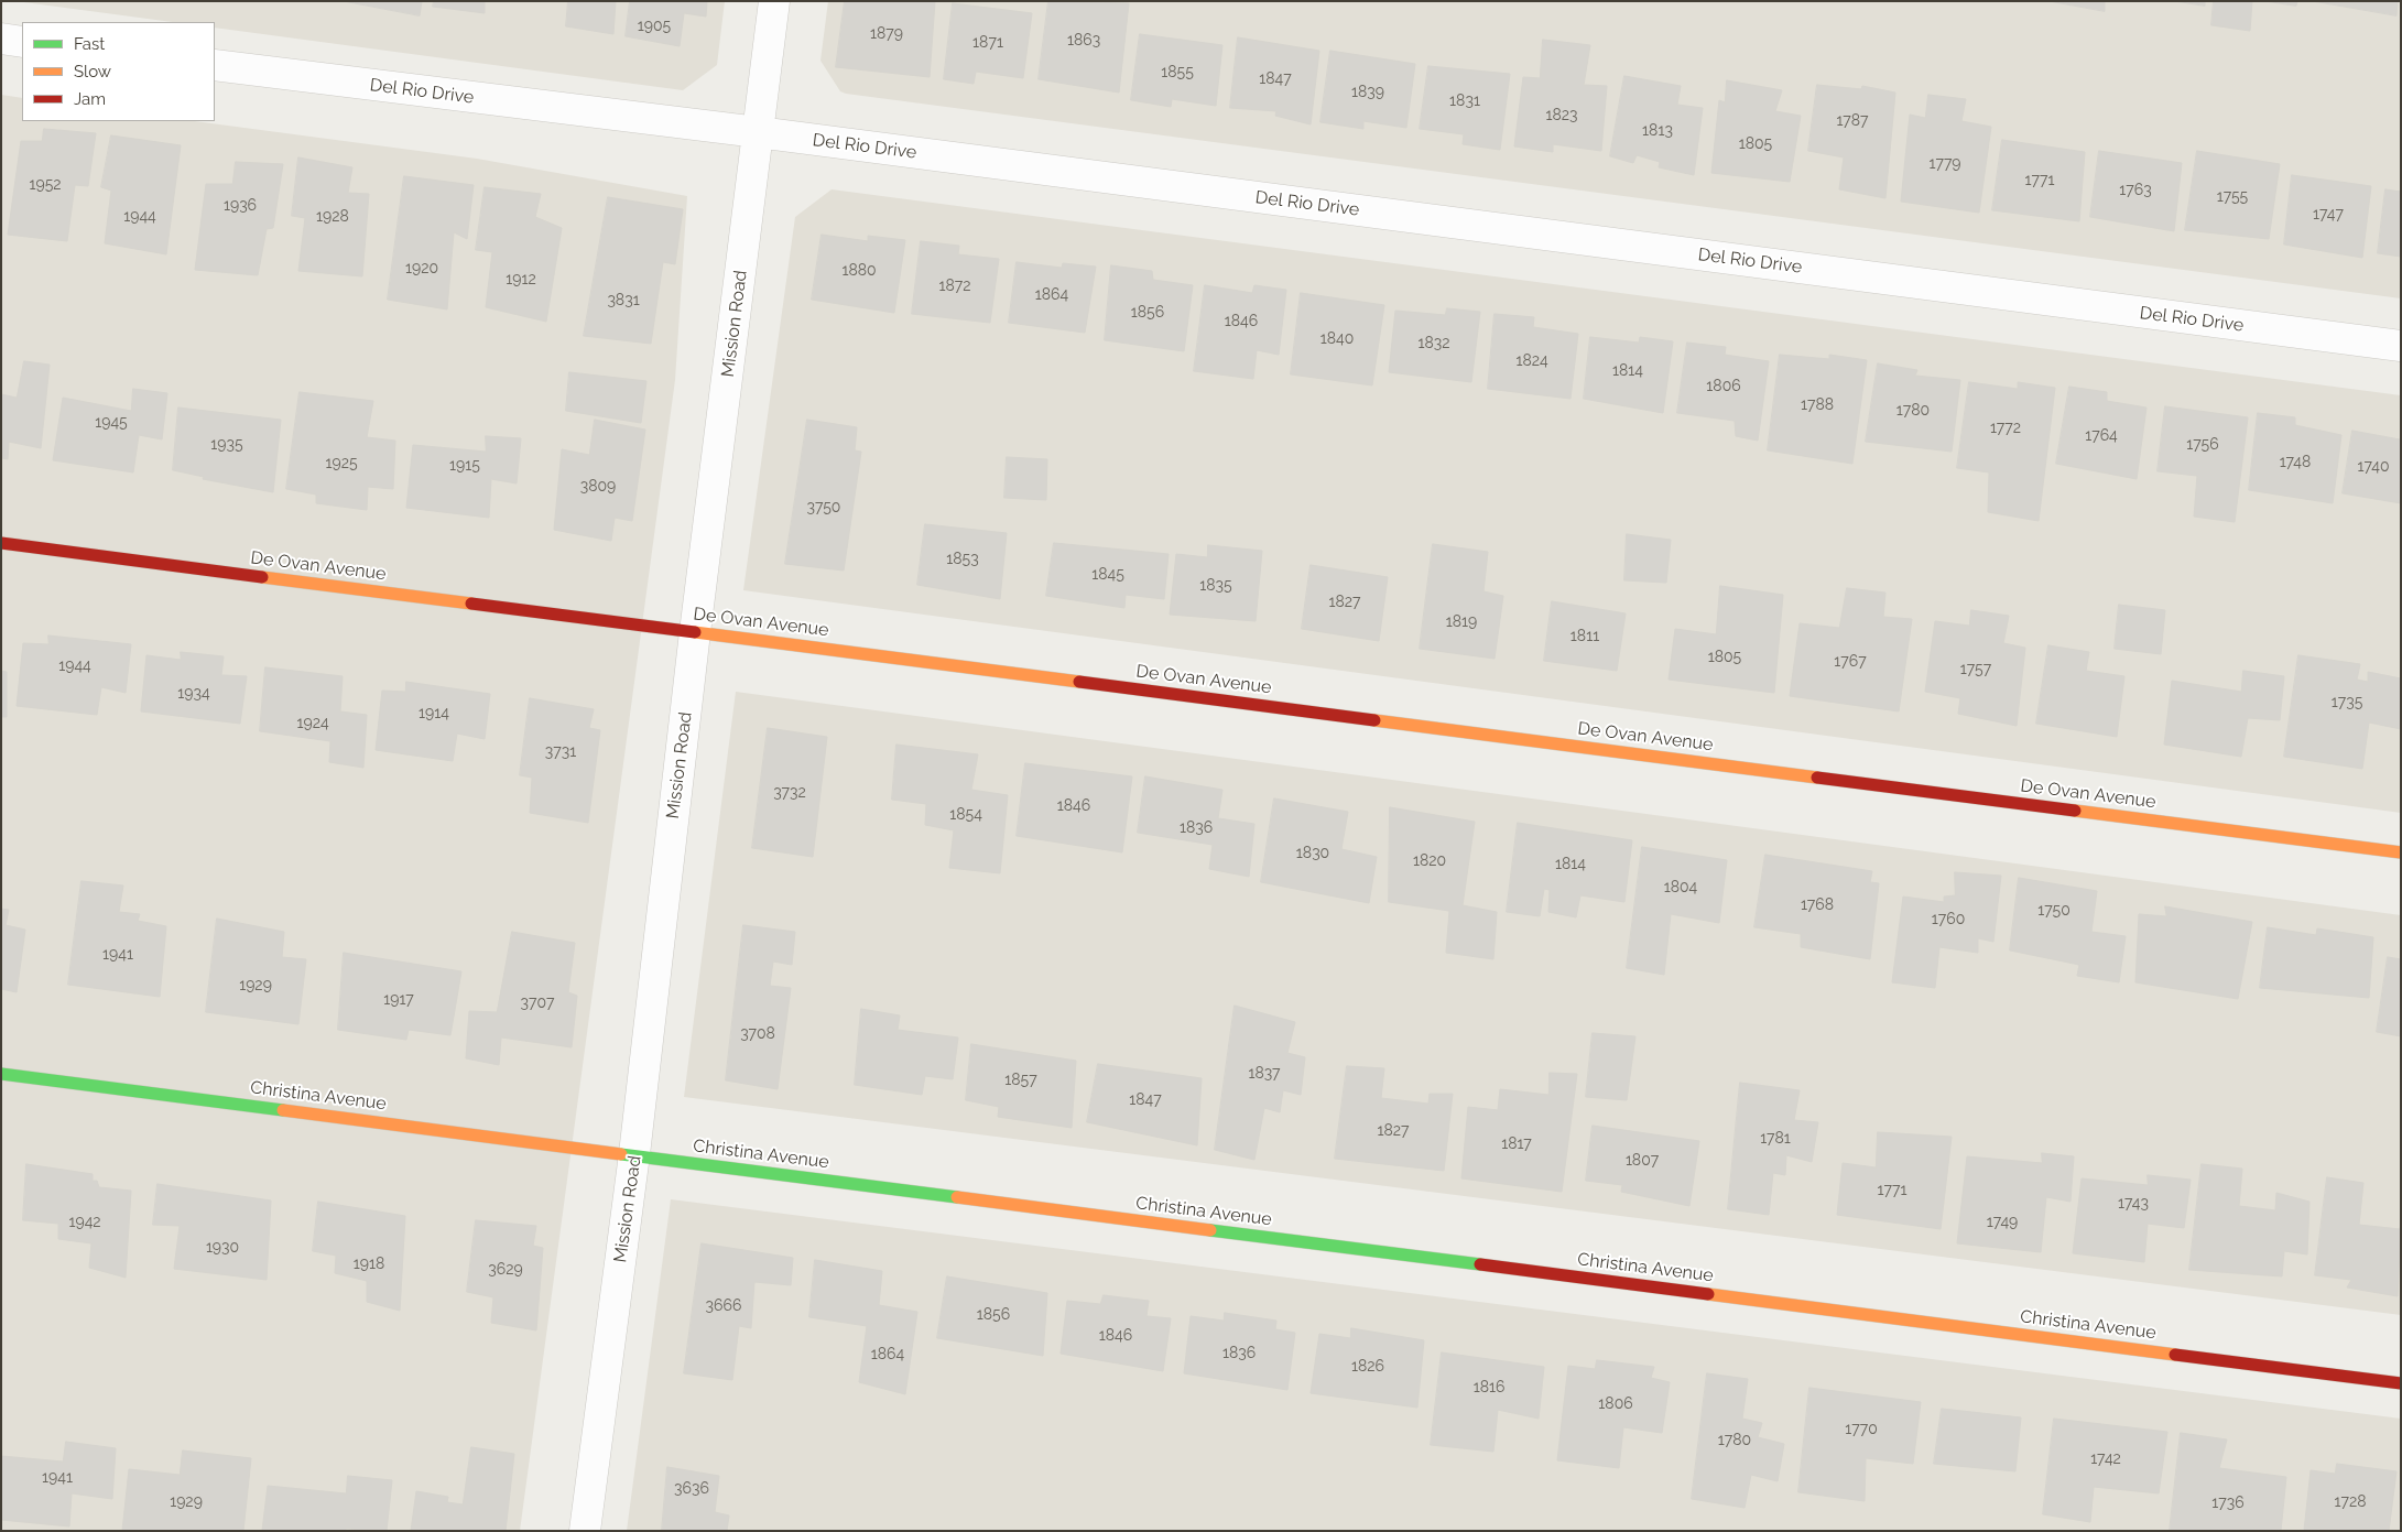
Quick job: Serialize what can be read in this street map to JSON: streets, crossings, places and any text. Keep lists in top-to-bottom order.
{
  "streets": {
    "street": [
      "Del Rio Drive",
      "Mission Road",
      "De Ovan Avenue",
      "Christina Avenue"
    ]
  },
  "crossings": [
    ["Del Rio Drive", "Mission Road"],
    ["Mission Road", "De Ovan Avenue"],
    ["Mission Road", "Christina Avenue"]
  ],
  "house_numbers": [
    "1905",
    "1879",
    "1863",
    "1871",
    "1855",
    "1847",
    "1839",
    "1831",
    "1823",
    "1787",
    "1813",
    "1805",
    "1779",
    "1771",
    "1952",
    "1763",
    "1755",
    "1936",
    "1747",
    "1944",
    "1928",
    "1920",
    "1880",
    "1912",
    "1872",
    "1864",
    "3831",
    "1856",
    "1846",
    "1840",
    "1832",
    "1824",
    "1814",
    "1806",
    "1788",
    "1780",
    "1945",
    "1772",
    "1764",
    "1935",
    "1756",
    "1748",
    "1925",
    "1915",
    "1740",
    "3809",
    "3750",
    "1853",
    "1845",
    "1835",
    "1827",
    "1819",
    "1811",
    "1805",
    "1767",
    "1944",
    "1757",
    "1934",
    "1735",
    "1914",
    "1924",
    "3731",
    "3732",
    "1846",
    "1854",
    "1836",
    "1830",
    "1820",
    "1814",
    "1804",
    "1768",
    "1750",
    "1760",
    "1941",
    "1929",
    "1917",
    "3707",
    "3708",
    "1837",
    "1857",
    "1847",
    "1827",
    "1781",
    "1817",
    "1807",
    "1771",
    "1743",
    "1942",
    "1749",
    "1930",
    "1918",
    "3629",
    "3666",
    "1856",
    "1846",
    "1836",
    "1864",
    "1826",
    "1816",
    "1806",
    "1770",
    "1780",
    "1742",
    "1941",
    "3636",
    "1929",
    "1728",
    "1736"
  ],
  "legend": ["Fast", "Slow", "Jam"]
}
